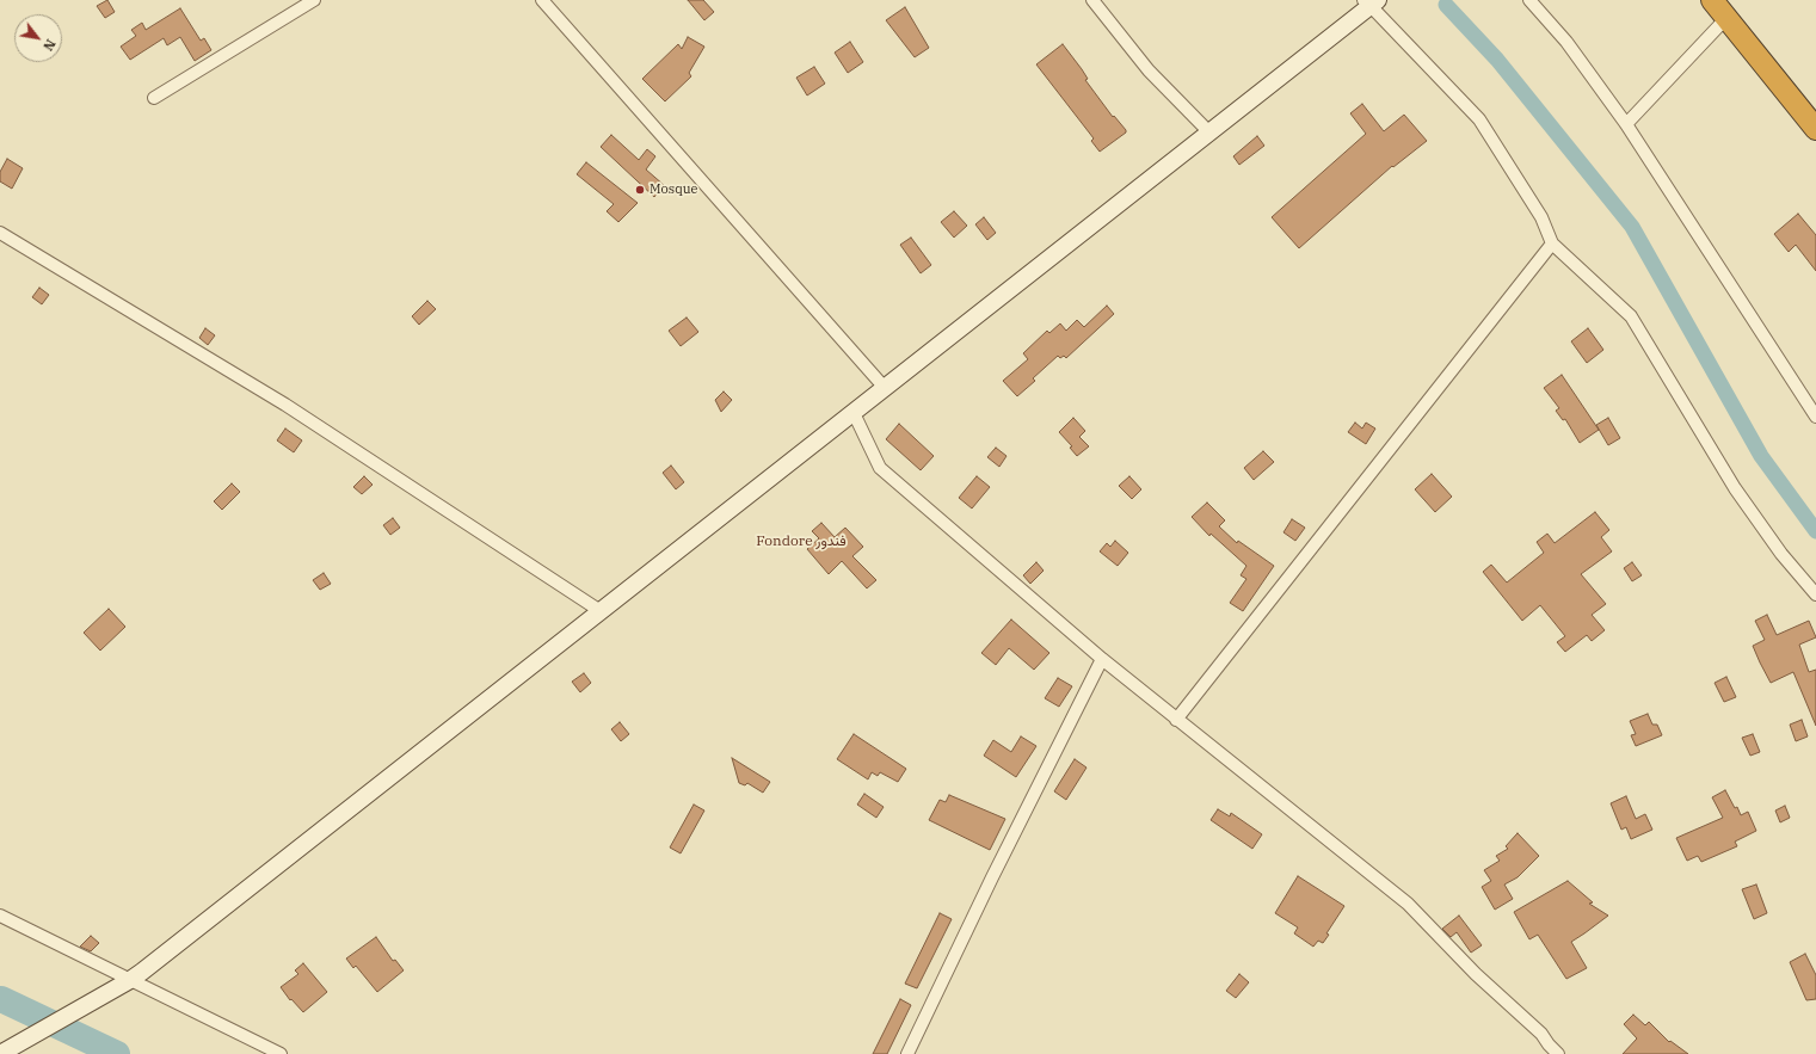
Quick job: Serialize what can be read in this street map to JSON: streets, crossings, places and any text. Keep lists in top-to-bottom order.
{
  "districts": ["Fondore فندور"],
  "places": ["Mosque"],
  "north": "bottom right"
}
